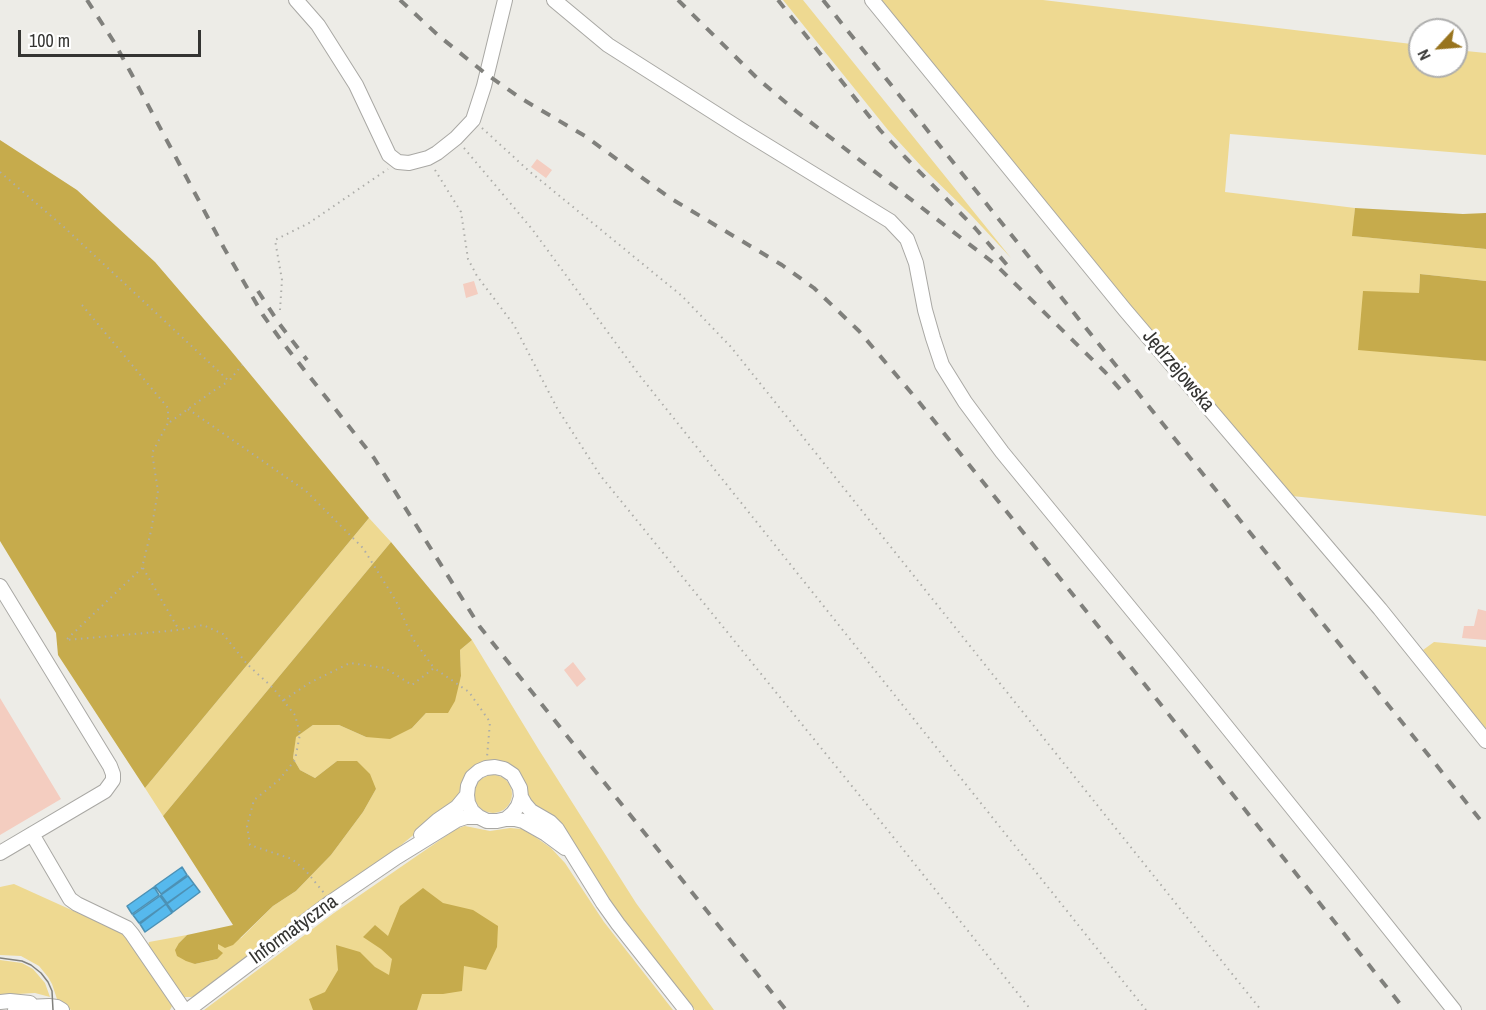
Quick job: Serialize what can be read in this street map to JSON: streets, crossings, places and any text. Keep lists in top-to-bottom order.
{
  "streets": {
    "street": ["Jędrzejowska", "Informatyczna"]
  },
  "scale_bar": "100 m",
  "north": "bottom left"
}
